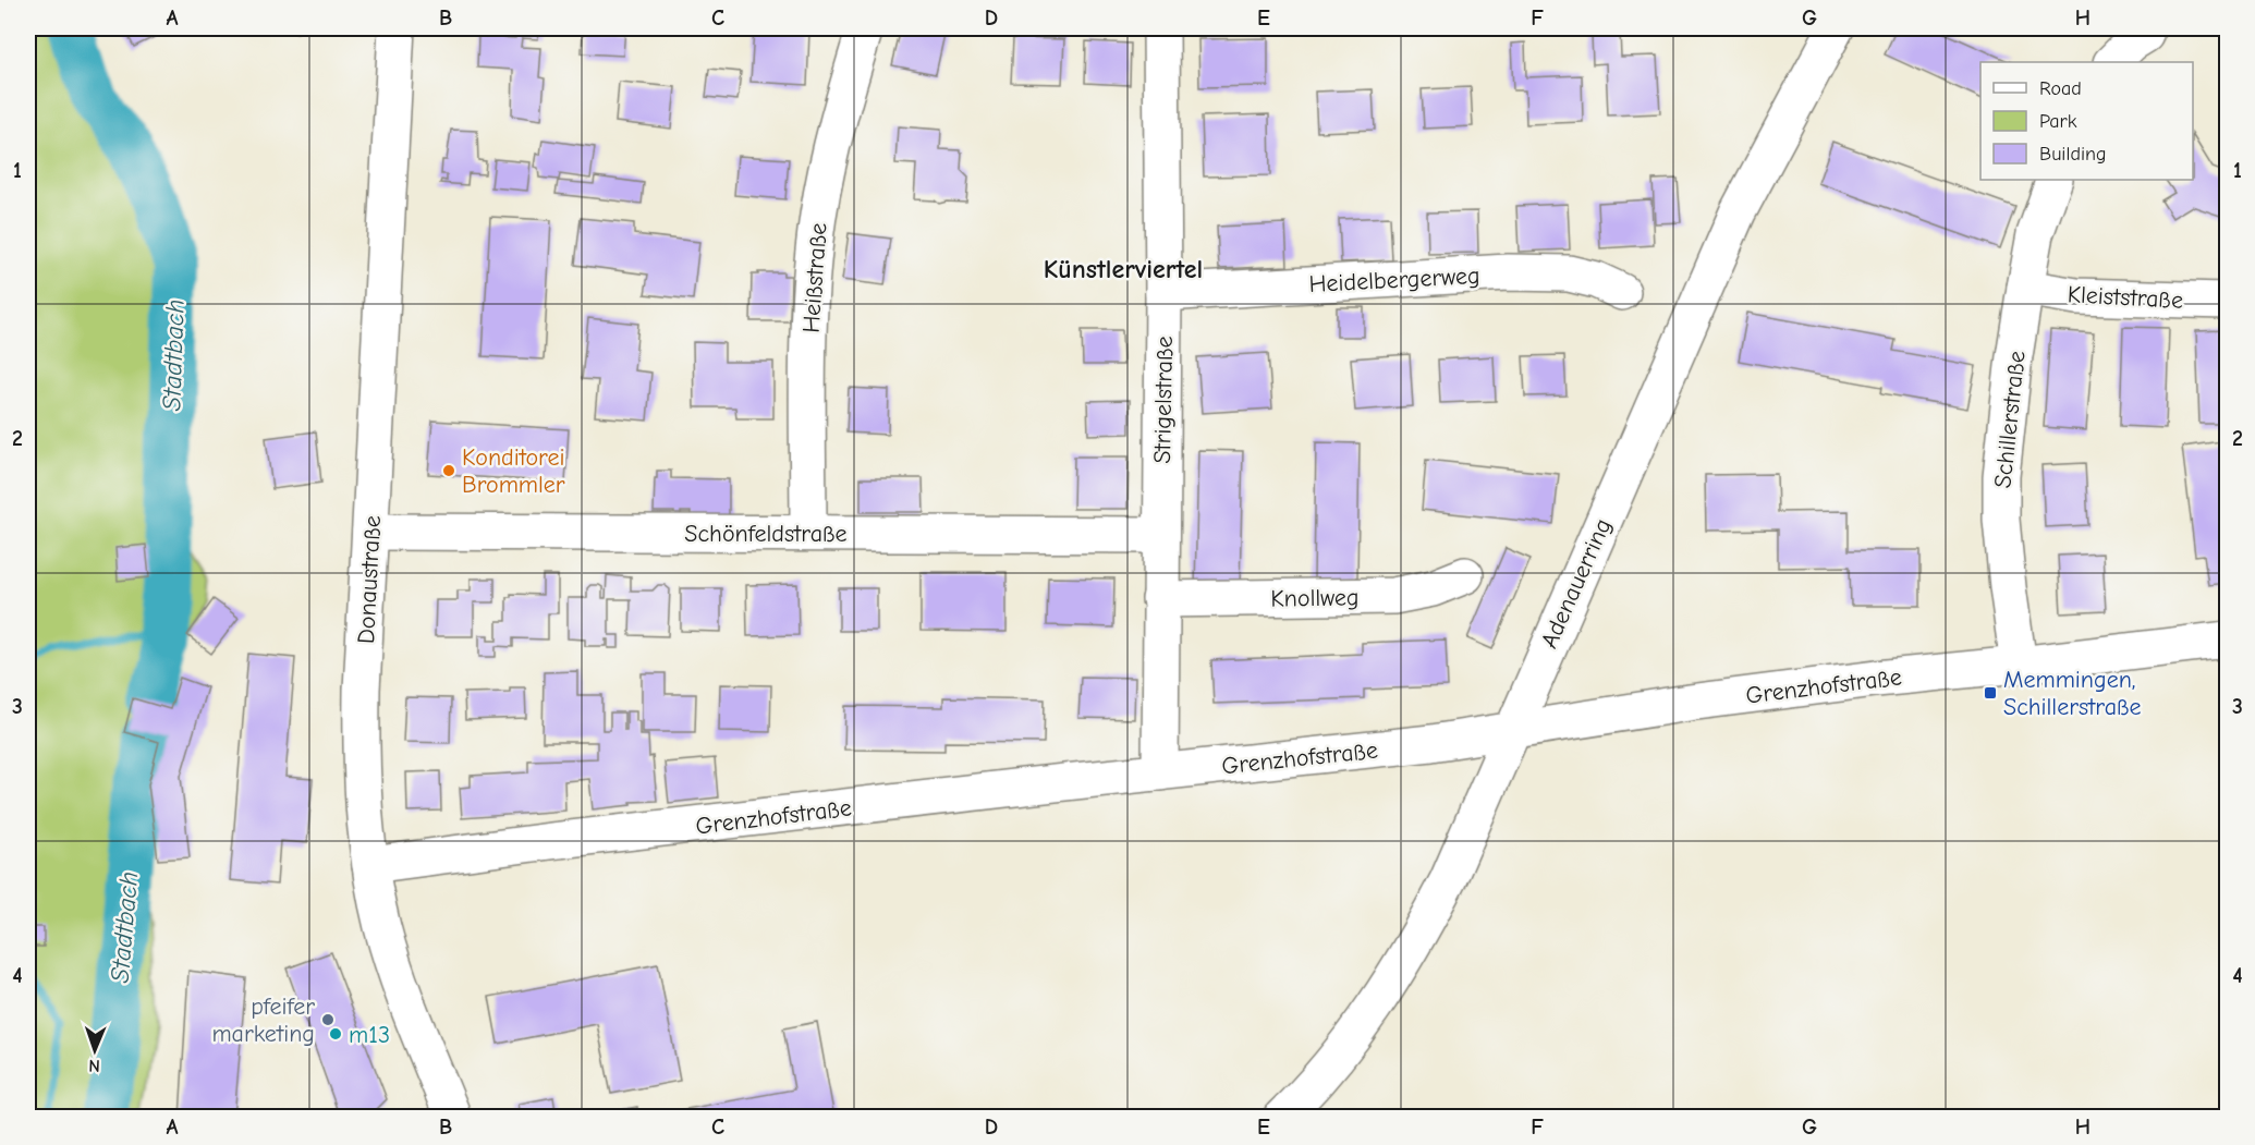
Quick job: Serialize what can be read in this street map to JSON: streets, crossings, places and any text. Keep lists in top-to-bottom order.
{
  "streets": {
    "street": [
      "Heißstraße",
      "Heidelbergerweg",
      "Kleiststraße",
      "Strigelstraße",
      "Schillerstraße",
      "Schönfeldstraße",
      "Donaustraße",
      "Adenauerring",
      "Knollweg",
      "Grenzhofstraße"
    ]
  },
  "crossings": [
    ["Heißstraße", "Schönfeldstraße"],
    ["Heidelbergerweg", "Strigelstraße"],
    ["Kleiststraße", "Schillerstraße"],
    ["Strigelstraße", "Schönfeldstraße"],
    ["Strigelstraße", "Knollweg"],
    ["Strigelstraße", "Grenzhofstraße"],
    ["Schillerstraße", "Grenzhofstraße"],
    ["Schönfeldstraße", "Donaustraße"],
    ["Donaustraße", "Grenzhofstraße"],
    ["Adenauerring", "Grenzhofstraße"]
  ],
  "districts": ["Künstlerviertel"],
  "water": ["Stadtbach"],
  "places": {
    "other": ["Konditorei Brommler", "pfeifer marketing", "m13"],
    "transit": ["Memmingen, Schillerstraße"]
  },
  "legend": ["Road", "Park", "Building"],
  "north": "bottom",
  "grid": {
    "columns": [
      "A",
      "B",
      "C",
      "D",
      "E",
      "F",
      "G",
      "H"
    ],
    "rows": [
      "1",
      "2",
      "3",
      "4"
    ]
  }
}
